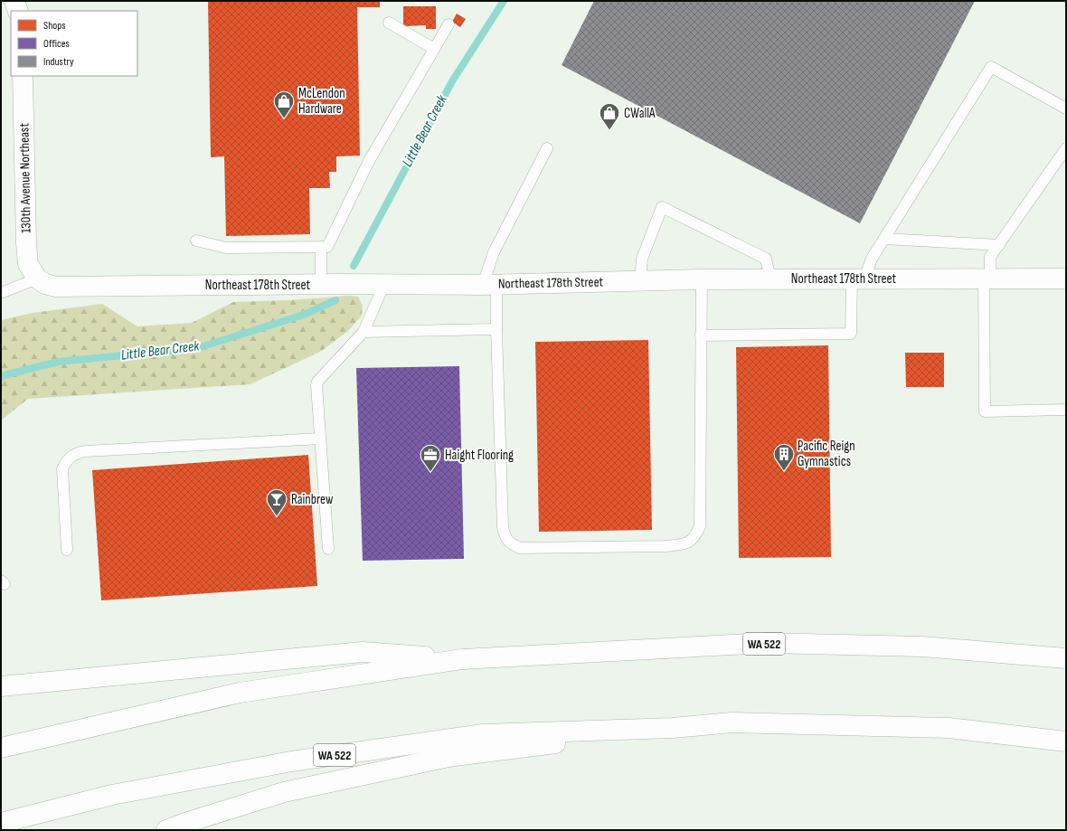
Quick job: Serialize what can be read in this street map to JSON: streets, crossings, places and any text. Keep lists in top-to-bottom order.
{
  "streets": {
    "main road": ["130th Avenue Northeast", "Northeast 178th Street", "WA 522"]
  },
  "crossings": [
    ["130th Avenue Northeast", "Northeast 178th Street"]
  ],
  "water": ["Little Bear Creek"],
  "places": {
    "shop": ["McLendon Hardware", "CWallA"],
    "building": ["Pacific Reign Gymnastics"],
    "office": ["Haight Flooring"],
    "bar": ["Rainbrew"]
  },
  "legend": ["Shops", "Offices", "Industry"]
}
